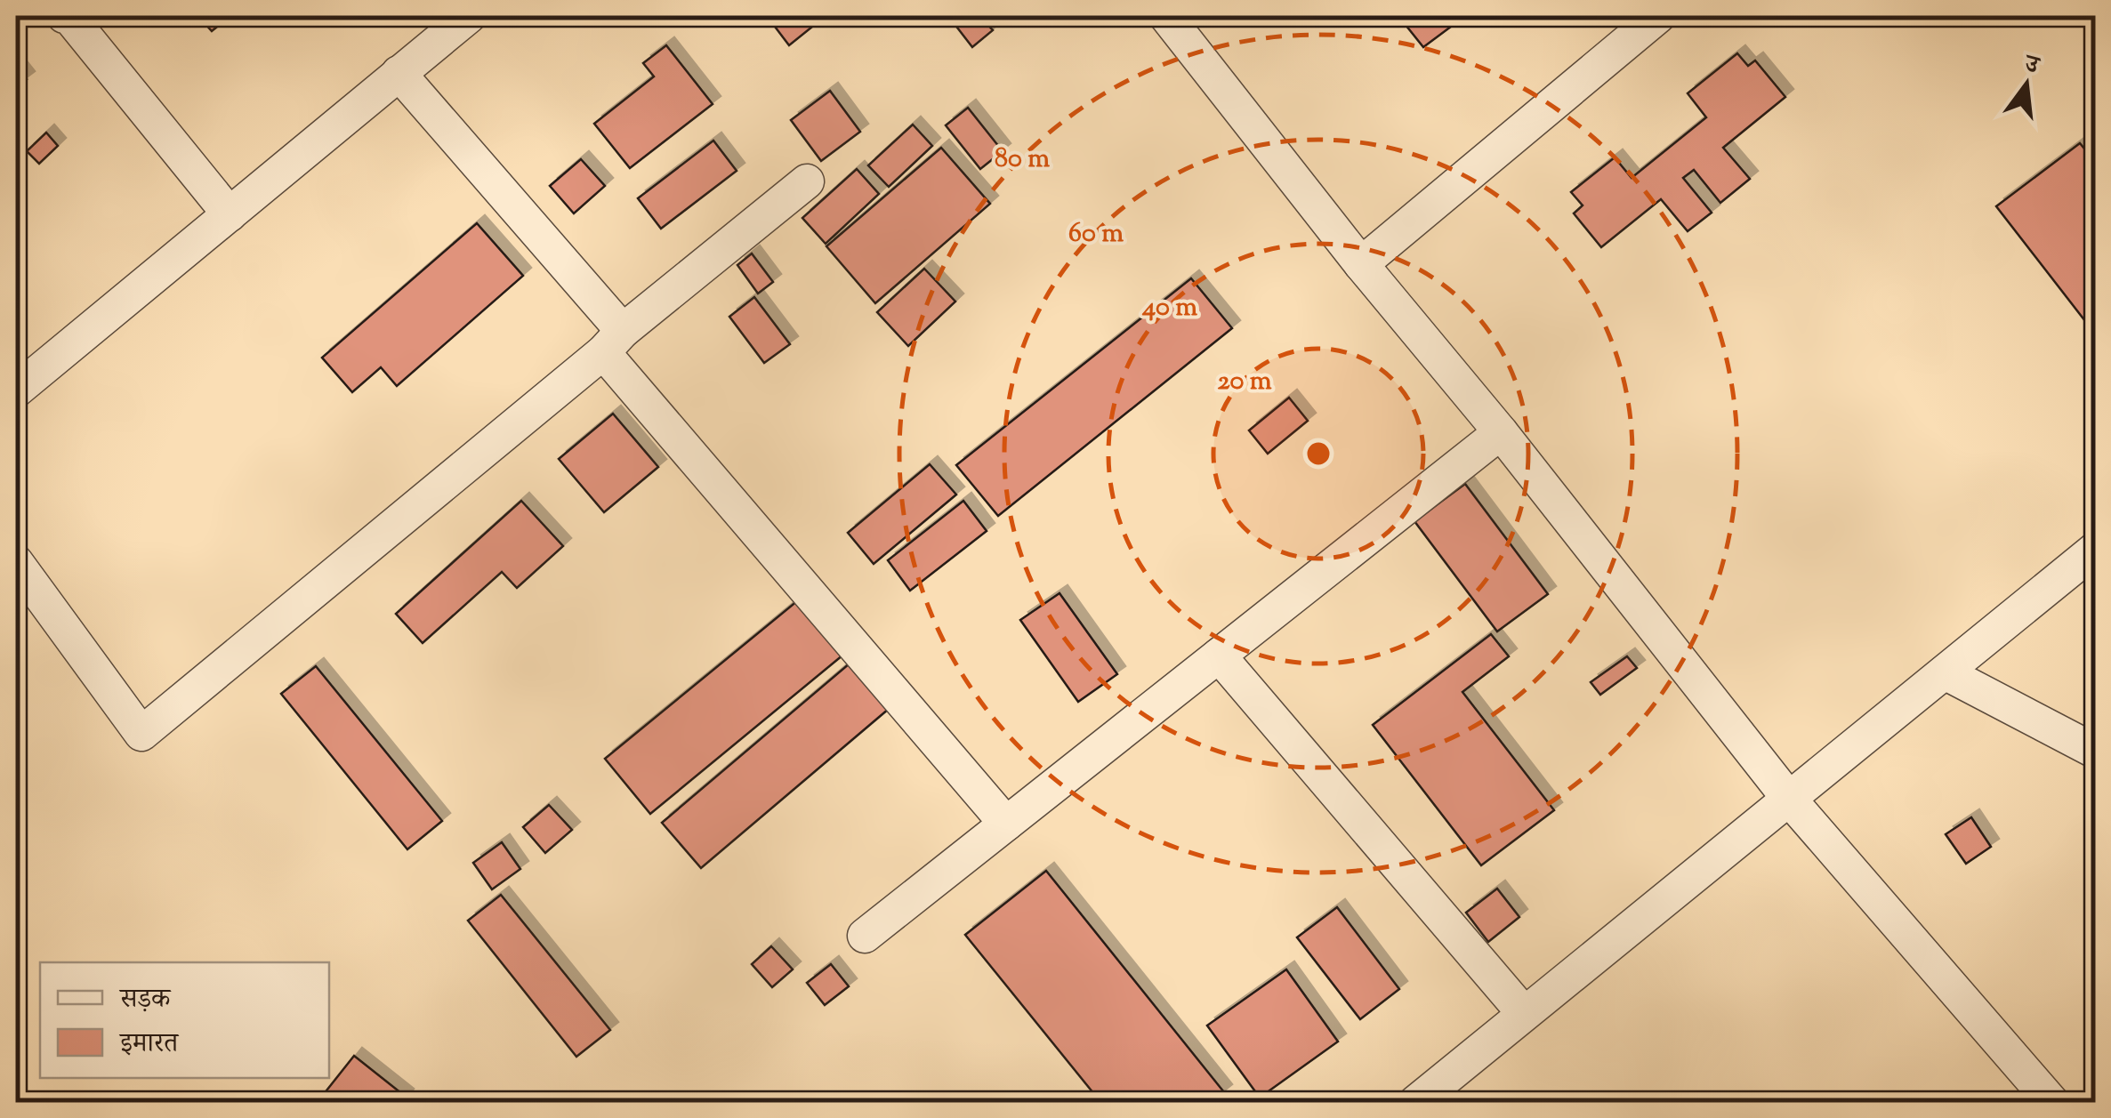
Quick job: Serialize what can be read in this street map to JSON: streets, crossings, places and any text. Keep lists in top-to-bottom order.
{
  "legend": ["सड़क", "इमारत"],
  "north": "top",
  "rings": [
    "80 m",
    "60 m",
    "40 m",
    "20 m"
  ]
}
